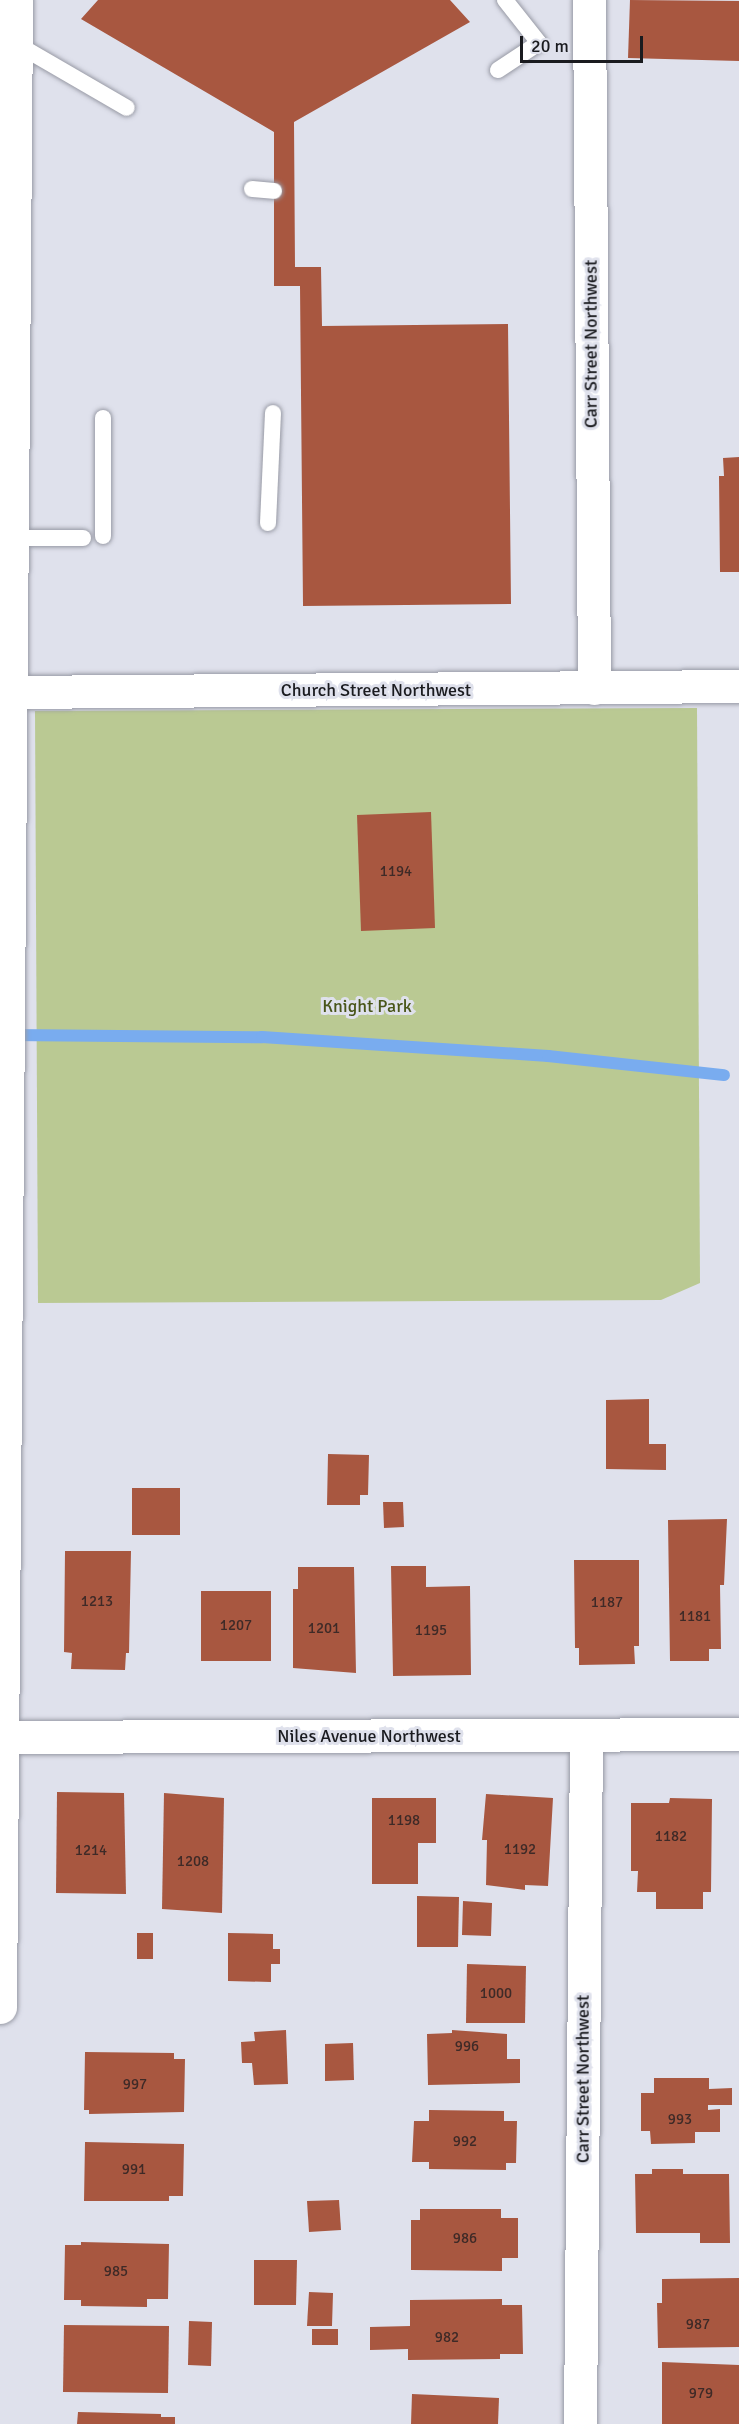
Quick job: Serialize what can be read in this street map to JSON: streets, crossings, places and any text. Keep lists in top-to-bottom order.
{
  "streets": {
    "street": ["Carr Street Northwest", "Church Street Northwest", "Niles Avenue Northwest"]
  },
  "crossings": [
    ["Carr Street Northwest", "Church Street Northwest"],
    ["Carr Street Northwest", "Niles Avenue Northwest"]
  ],
  "parks": ["Knight Park"],
  "house_numbers": [
    "1194",
    "1213",
    "1187",
    "1181",
    "1207",
    "1201",
    "1195",
    "1198",
    "1182",
    "1192",
    "1214",
    "1208",
    "1000",
    "996",
    "997",
    "993",
    "992",
    "991",
    "986",
    "985",
    "987",
    "982",
    "979"
  ],
  "scale_bar": "20 m"
}
